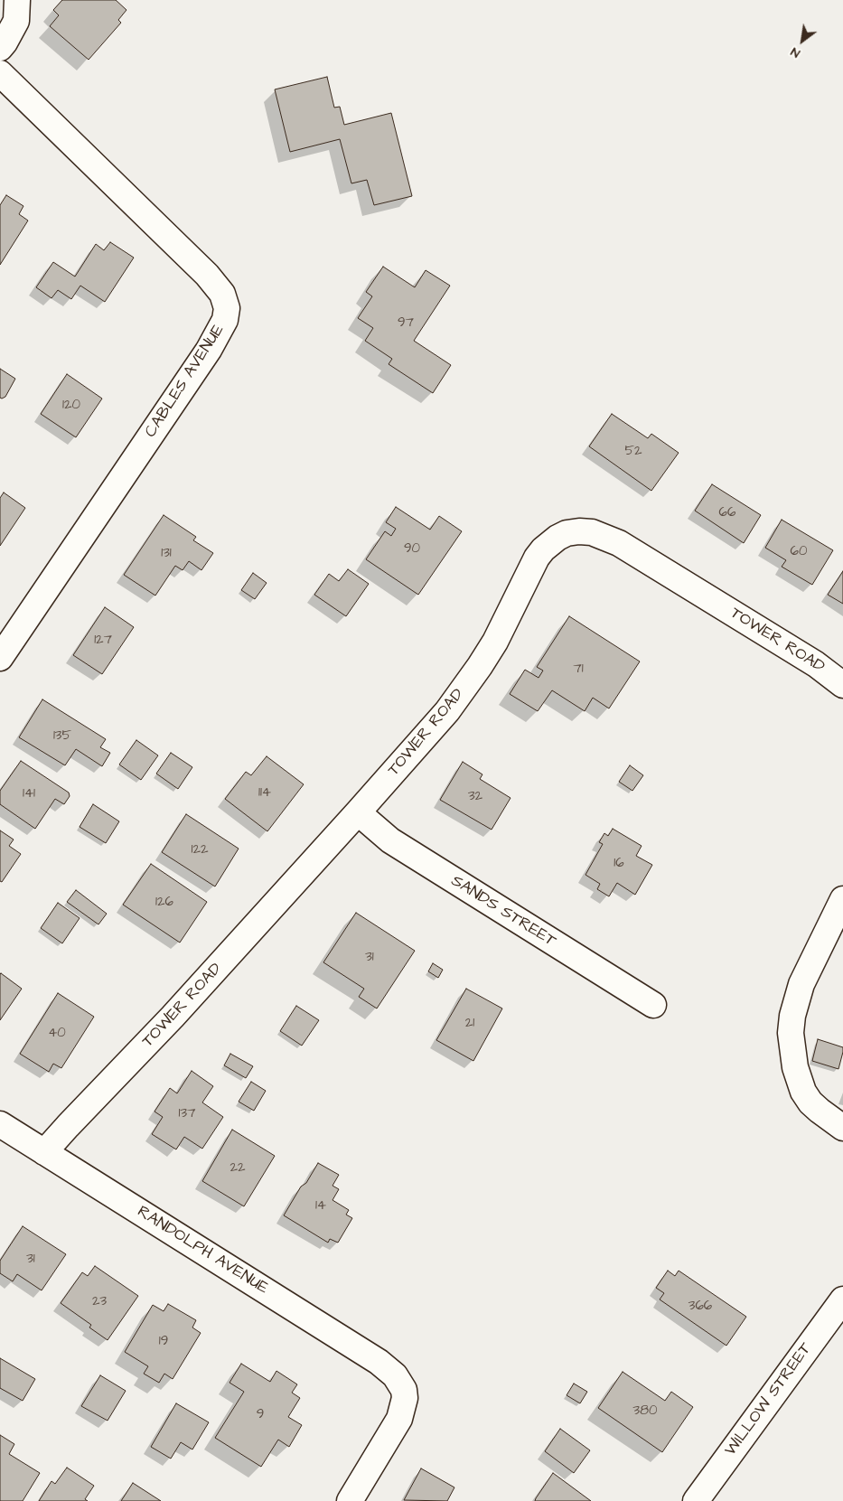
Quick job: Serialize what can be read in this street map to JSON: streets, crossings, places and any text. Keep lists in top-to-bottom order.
{
  "streets": {
    "street": [
      "CABLES AVENUE",
      "TOWER ROAD",
      "SANDS STREET",
      "RANDOLPH AVENUE",
      "WILLOW STREET"
    ]
  },
  "crossings": [
    ["TOWER ROAD", "SANDS STREET"],
    ["TOWER ROAD", "RANDOLPH AVENUE"]
  ],
  "house_numbers": [
    "97",
    "120",
    "52",
    "66",
    "90",
    "60",
    "131",
    "127",
    "71",
    "135",
    "114",
    "141",
    "32",
    "122",
    "16",
    "126",
    "31",
    "21",
    "40",
    "137",
    "22",
    "14",
    "31",
    "23",
    "366",
    "19",
    "380",
    "9"
  ],
  "north": "bottom left"
}
